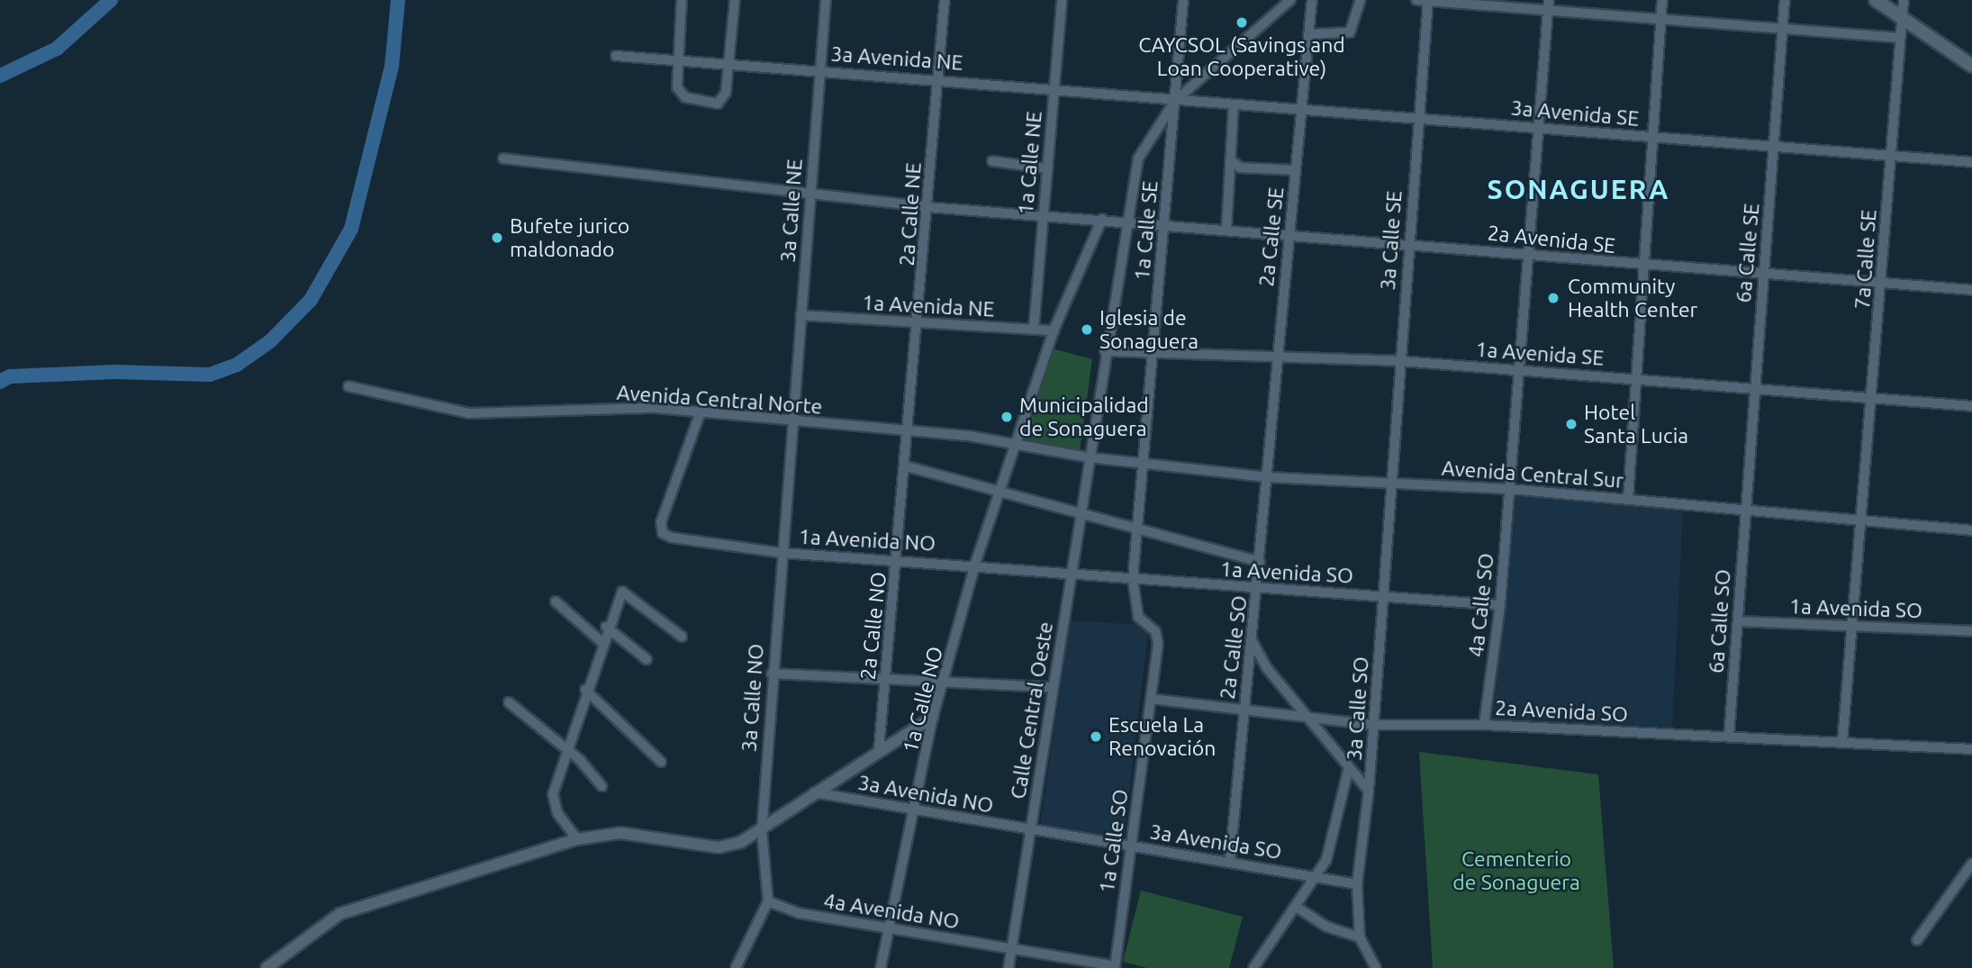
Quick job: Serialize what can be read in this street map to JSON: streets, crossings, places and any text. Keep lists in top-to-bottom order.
{
  "streets": {
    "street": [
      "3a Avenida NE",
      "3a Avenida SE",
      "1a Calle NE",
      "3a Calle NE",
      "2a Calle NE",
      "1a Calle SE",
      "2a Calle SE",
      "2a Avenida SE",
      "3a Calle SE",
      "6a Calle SE",
      "7a Calle SE",
      "1a Avenida NE",
      "1a Avenida SE",
      "Avenida Central Norte",
      "Avenida Central Sur",
      "1a Avenida NO",
      "1a Avenida SO",
      "4a Calle SO",
      "6a Calle SO",
      "2a Calle NO",
      "2a Calle SO",
      "3a Calle NO",
      "1a Calle NO",
      "3a Calle SO",
      "Calle Central Oeste",
      "2a Avenida SO",
      "3a Avenida NO",
      "1a Calle SO",
      "3a Avenida SO",
      "4a Avenida NO"
    ]
  },
  "crossings": [
    ["3a Avenida NE", "3a Avenida SE"],
    ["3a Avenida NE", "1a Calle NE"],
    ["3a Avenida NE", "3a Calle NE"],
    ["3a Avenida NE", "2a Calle NE"],
    ["3a Avenida NE", "1a Calle SE"],
    ["3a Avenida NE", "Calle Central Oeste"],
    ["3a Avenida SE", "1a Calle SE"],
    ["3a Avenida SE", "2a Calle SE"],
    ["3a Avenida SE", "3a Calle SE"],
    ["3a Avenida SE", "6a Calle SE"],
    ["3a Avenida SE", "7a Calle SE"],
    ["3a Avenida SE", "4a Calle SO"],
    ["3a Avenida SE", "Calle Central Oeste"],
    ["1a Calle NE", "2a Avenida SE"],
    ["1a Calle NE", "1a Avenida NE"],
    ["3a Calle NE", "2a Avenida SE"],
    ["3a Calle NE", "1a Avenida NE"],
    ["3a Calle NE", "Avenida Central Norte"],
    ["3a Calle NE", "3a Calle NO"],
    ["2a Calle NE", "2a Avenida SE"],
    ["2a Calle NE", "1a Avenida NE"],
    ["2a Calle NE", "Avenida Central Norte"],
    ["2a Calle NE", "2a Calle NO"],
    ["1a Calle SE", "2a Avenida SE"],
    ["1a Calle SE", "1a Avenida SE"],
    ["1a Calle SE", "Avenida Central Sur"],
    ["1a Calle SE", "Calle Central Oeste"],
    ["1a Calle SE", "1a Calle SO"],
    ["2a Calle SE", "2a Avenida SE"],
    ["2a Calle SE", "1a Avenida SE"],
    ["2a Calle SE", "Avenida Central Sur"],
    ["2a Calle SE", "2a Calle SO"],
    ["2a Avenida SE", "3a Calle SE"],
    ["2a Avenida SE", "6a Calle SE"],
    ["2a Avenida SE", "7a Calle SE"],
    ["2a Avenida SE", "4a Calle SO"],
    ["2a Avenida SE", "Calle Central Oeste"],
    ["3a Calle SE", "1a Avenida SE"],
    ["3a Calle SE", "Avenida Central Sur"],
    ["3a Calle SE", "3a Calle SO"],
    ["6a Calle SE", "1a Avenida SE"],
    ["6a Calle SE", "Avenida Central Sur"],
    ["6a Calle SE", "6a Calle SO"],
    ["7a Calle SE", "1a Avenida SE"],
    ["7a Calle SE", "Avenida Central Sur"],
    ["7a Calle SE", "1a Avenida SO"],
    ["7a Calle SE", "2a Avenida SO"],
    ["1a Avenida SE", "4a Calle SO"],
    ["1a Avenida SE", "Calle Central Oeste"],
    ["Avenida Central Norte", "Avenida Central Sur"],
    ["Avenida Central Norte", "1a Avenida NO"],
    ["Avenida Central Norte", "2a Calle NO"],
    ["Avenida Central Norte", "3a Calle NO"],
    ["Avenida Central Norte", "1a Calle NO"],
    ["Avenida Central Norte", "Calle Central Oeste"],
    ["Avenida Central Sur", "4a Calle SO"],
    ["Avenida Central Sur", "6a Calle SO"],
    ["Avenida Central Sur", "2a Calle SO"],
    ["Avenida Central Sur", "3a Calle SO"],
    ["Avenida Central Sur", "Calle Central Oeste"],
    ["Avenida Central Sur", "1a Calle SO"],
    ["1a Avenida NO", "1a Avenida SO"],
    ["1a Avenida NO", "2a Calle NO"],
    ["1a Avenida NO", "3a Calle NO"],
    ["1a Avenida NO", "1a Calle NO"],
    ["1a Avenida NO", "Calle Central Oeste"],
    ["1a Avenida SO", "4a Calle SO"],
    ["1a Avenida SO", "6a Calle SO"],
    ["1a Avenida SO", "2a Calle SO"],
    ["1a Avenida SO", "3a Calle SO"],
    ["1a Avenida SO", "Calle Central Oeste"],
    ["1a Avenida SO", "1a Calle SO"],
    ["4a Calle SO", "2a Avenida SO"],
    ["6a Calle SO", "2a Avenida SO"],
    ["2a Calle SO", "2a Avenida SO"],
    ["2a Calle SO", "3a Avenida SO"],
    ["3a Calle NO", "4a Avenida NO"],
    ["1a Calle NO", "3a Avenida NO"],
    ["1a Calle NO", "4a Avenida NO"],
    ["3a Calle SO", "2a Avenida SO"],
    ["3a Calle SO", "3a Avenida SO"],
    ["Calle Central Oeste", "3a Avenida NO"],
    ["Calle Central Oeste", "3a Avenida SO"],
    ["Calle Central Oeste", "4a Avenida NO"],
    ["2a Avenida SO", "1a Calle SO"],
    ["3a Avenida NO", "3a Avenida SO"],
    ["1a Calle SO", "3a Avenida SO"],
    ["1a Calle SO", "4a Avenida NO"]
  ],
  "districts": ["SONAGUERA"],
  "parks": ["Cementerio de Sonaguera"],
  "places": [
    "CAYCSOL (Savings and Loan Cooperative)",
    "Bufete jurico maldonado",
    "Community Health Center",
    "Iglesia de Sonaguera",
    "Municipalidad de Sonaguera",
    "Hotel Santa Lucia",
    "Escuela La Renovación"
  ]
}
